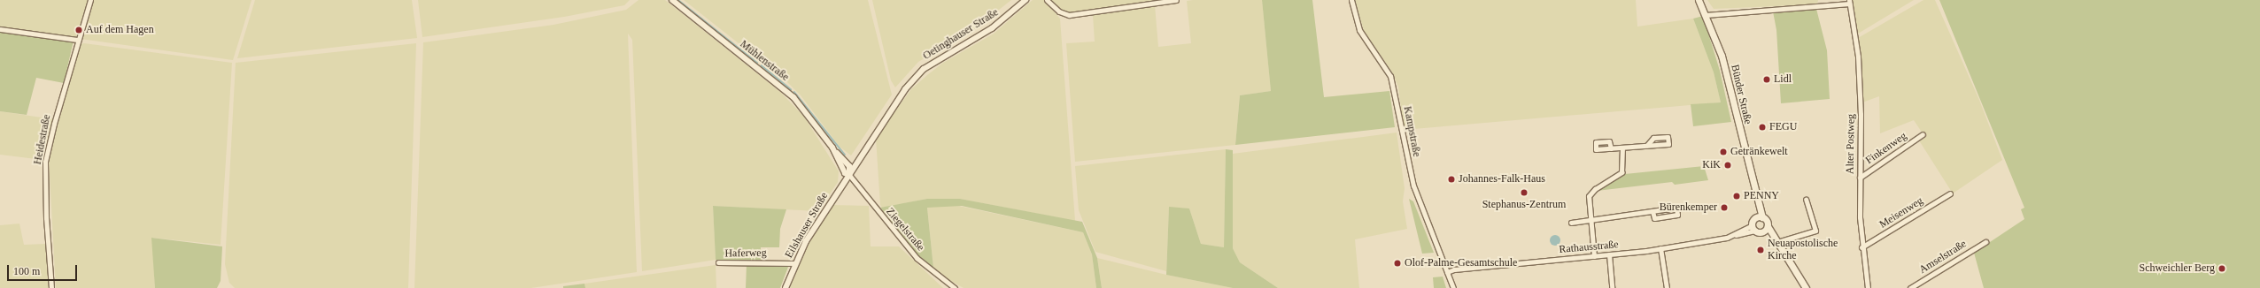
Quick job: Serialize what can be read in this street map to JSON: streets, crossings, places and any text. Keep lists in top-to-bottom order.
{
  "streets": {
    "main road": ["Bünder Straße"],
    "street": [
      "Oetinghauser Straße",
      "Mühlenstraße",
      "Kampstraße",
      "Heidestraße",
      "Alter Postweg",
      "Finkenweg",
      "Meisenweg",
      "Eilshauser Straße",
      "Ziegelstraße",
      "Rathausstraße",
      "Haferweg",
      "Amselstraße"
    ]
  },
  "crossings": [
    ["Oetinghauser Straße", "Mühlenstraße"],
    ["Oetinghauser Straße", "Eilshauser Straße"],
    ["Oetinghauser Straße", "Ziegelstraße"],
    ["Mühlenstraße", "Eilshauser Straße"],
    ["Mühlenstraße", "Ziegelstraße"],
    ["Kampstraße", "Rathausstraße"],
    ["Alter Postweg", "Finkenweg"],
    ["Alter Postweg", "Meisenweg"],
    ["Eilshauser Straße", "Ziegelstraße"],
    ["Eilshauser Straße", "Haferweg"]
  ],
  "places": [
    "Auf dem Hagen",
    "Lidl",
    "FEGU",
    "Getränkewelt",
    "KiK",
    "Johannes-Falk-Haus",
    "Stephanus-Zentrum",
    "PENNY",
    "Bürenkemper",
    "Neuapostolische Kirche",
    "Olof-Palme-Gesamtschule",
    "Schweichler Berg"
  ],
  "scale_bar": "100 m"
}
